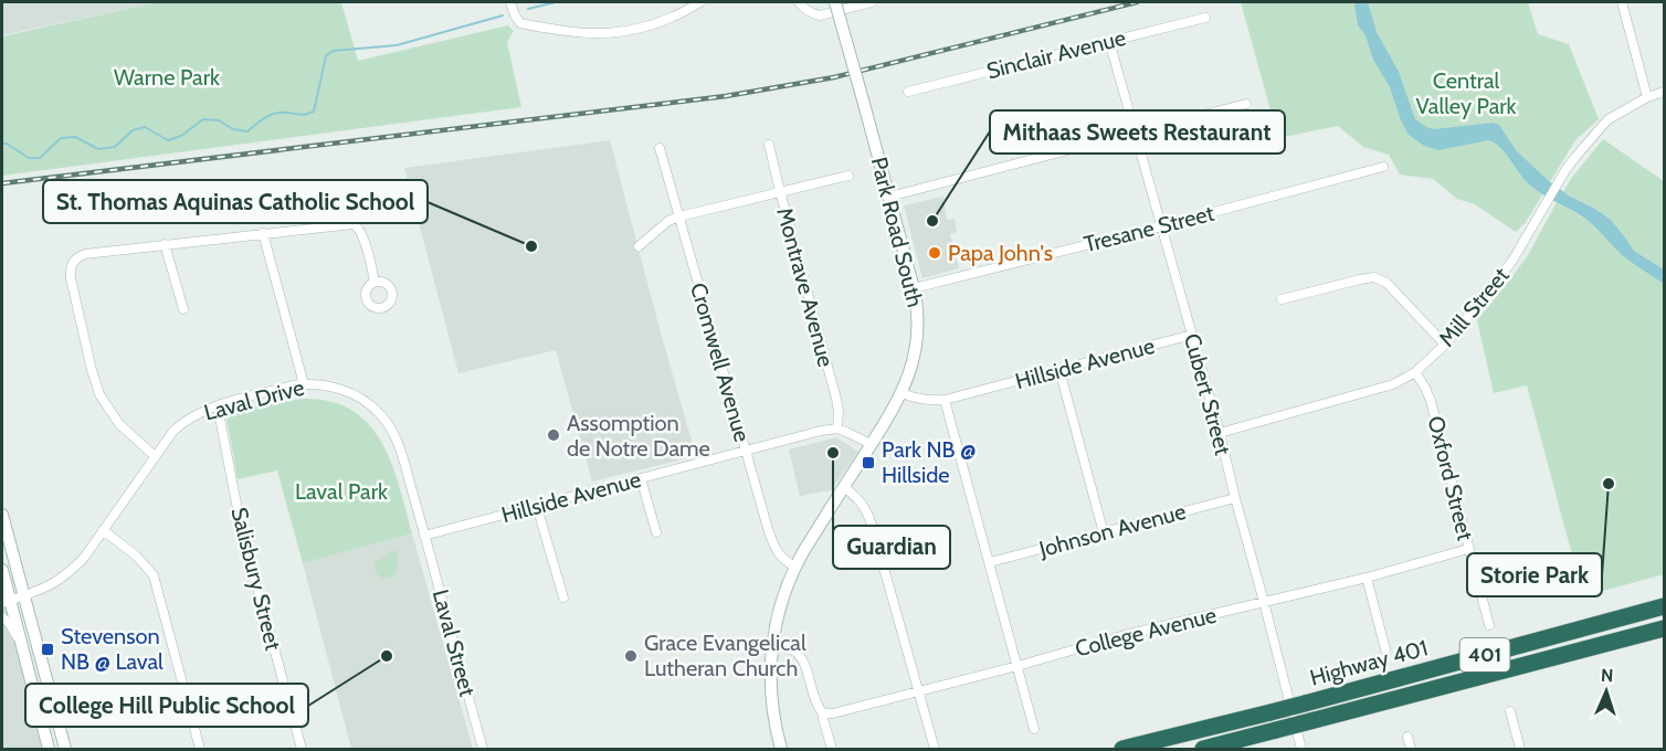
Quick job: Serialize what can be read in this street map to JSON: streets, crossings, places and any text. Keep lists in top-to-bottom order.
{
  "streets": {
    "highway": ["401", "Highway 401"],
    "main road": ["Park Road South"],
    "street": [
      "Sinclair Avenue",
      "Tresane Street",
      "Montrave Avenue",
      "Mill Street",
      "Cromwell Avenue",
      "Hillside Avenue",
      "Cubert Street",
      "Laval Drive",
      "Oxford Street",
      "Johnson Avenue",
      "Salisbury Street",
      "College Avenue",
      "Laval Street"
    ]
  },
  "crossings": [
    ["Sinclair Avenue", "Cubert Street"],
    ["Tresane Street", "Park Road South"],
    ["Tresane Street", "Cubert Street"],
    ["Park Road South", "Cromwell Avenue"],
    ["Park Road South", "Hillside Avenue"],
    ["Montrave Avenue", "Hillside Avenue"],
    ["Mill Street", "Cubert Street"],
    ["Mill Street", "Oxford Street"],
    ["Cromwell Avenue", "Hillside Avenue"],
    ["Hillside Avenue", "Cubert Street"],
    ["Hillside Avenue", "Laval Drive"],
    ["Hillside Avenue", "Laval Street"],
    ["Cubert Street", "Johnson Avenue"],
    ["Cubert Street", "College Avenue"],
    ["Laval Drive", "Salisbury Street"],
    ["Laval Drive", "Laval Street"],
    ["Oxford Street", "College Avenue"]
  ],
  "parks": ["Warne Park", "Central Valley Park", "Laval Park"],
  "places": {
    "other": [
      "Mithaas Sweets Restaurant",
      "St. Thomas Aquinas Catholic School",
      "Papa John's",
      "Assomption de Notre Dame",
      "Guardian",
      "Storie Park",
      "College Hill Public School",
      "Grace Evangelical Lutheran Church"
    ],
    "transit": ["Park NB @ Hillside", "Stevenson NB @ Laval"]
  },
  "north": "top"
}
